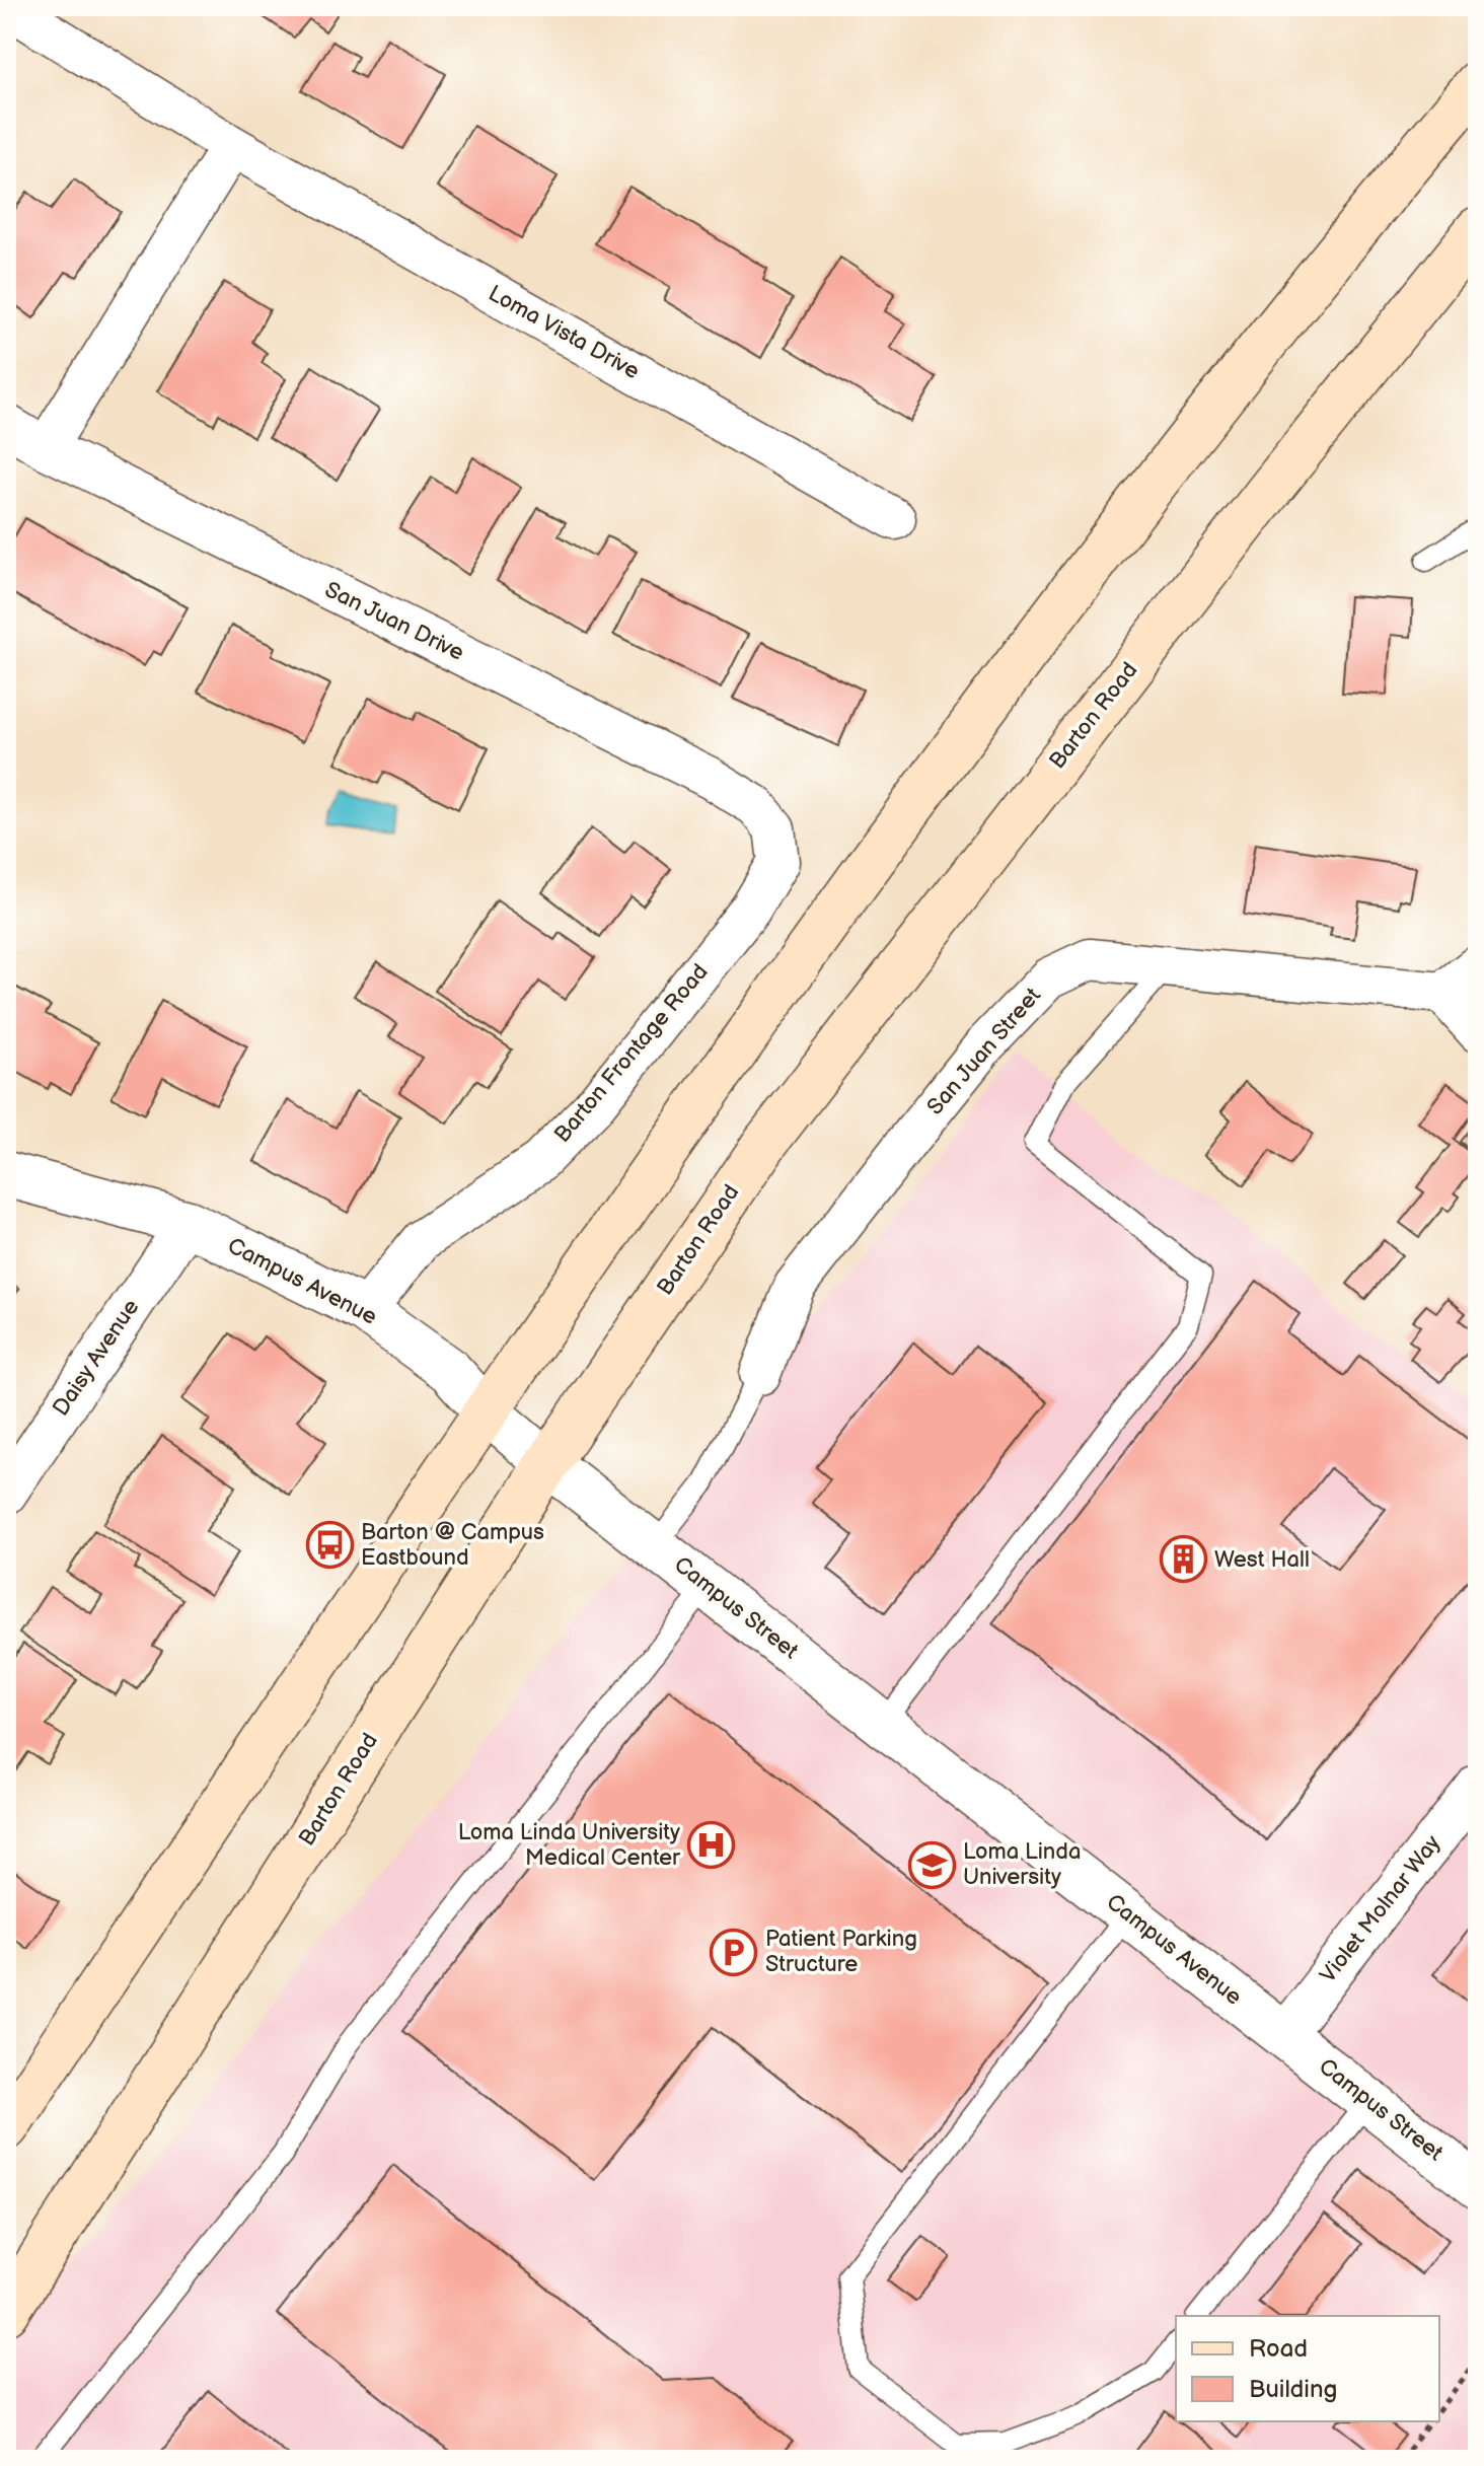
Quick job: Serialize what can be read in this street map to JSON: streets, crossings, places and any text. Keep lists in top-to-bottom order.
{
  "streets": {
    "main road": ["Barton Road"],
    "street": [
      "Loma Vista Drive",
      "San Juan Drive",
      "San Juan Street",
      "Barton Frontage Road",
      "Campus Avenue",
      "Daisy Avenue",
      "Campus Street",
      "Violet Molnar Way"
    ]
  },
  "crossings": [
    ["San Juan Drive", "Barton Frontage Road"],
    ["Barton Road", "Campus Street"],
    ["Barton Frontage Road", "Campus Avenue"],
    ["Campus Avenue", "Daisy Avenue"],
    ["Campus Avenue", "Campus Street"],
    ["Campus Avenue", "Violet Molnar Way"],
    ["Campus Street", "Violet Molnar Way"]
  ],
  "places": {
    "bus stop": ["Barton @ Campus Eastbound"],
    "building": ["West Hall"],
    "hospital": ["Loma Linda University Medical Center"],
    "school or university": ["Loma Linda University"],
    "parking": ["Patient Parking Structure"]
  },
  "legend": ["Road", "Building"]
}
